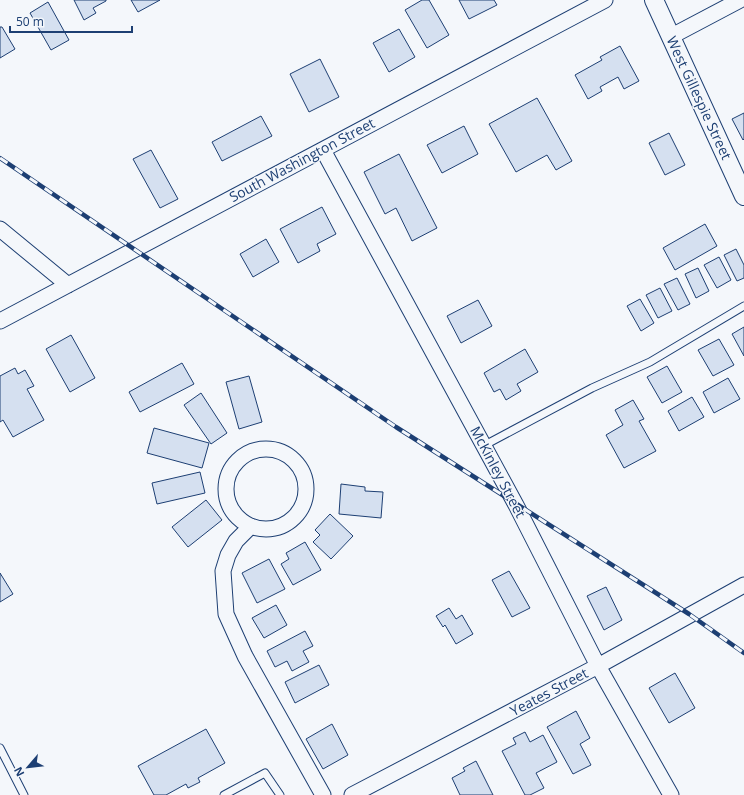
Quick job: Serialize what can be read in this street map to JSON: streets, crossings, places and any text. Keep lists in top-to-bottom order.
{
  "streets": {
    "street": [
      "West Gillespie Street",
      "South Washington Street",
      "McKinley Street",
      "Yeates Street"
    ]
  },
  "crossings": [
    ["South Washington Street", "McKinley Street"],
    ["McKinley Street", "Yeates Street"]
  ],
  "scale_bar": "50 m",
  "north": "bottom left"
}
